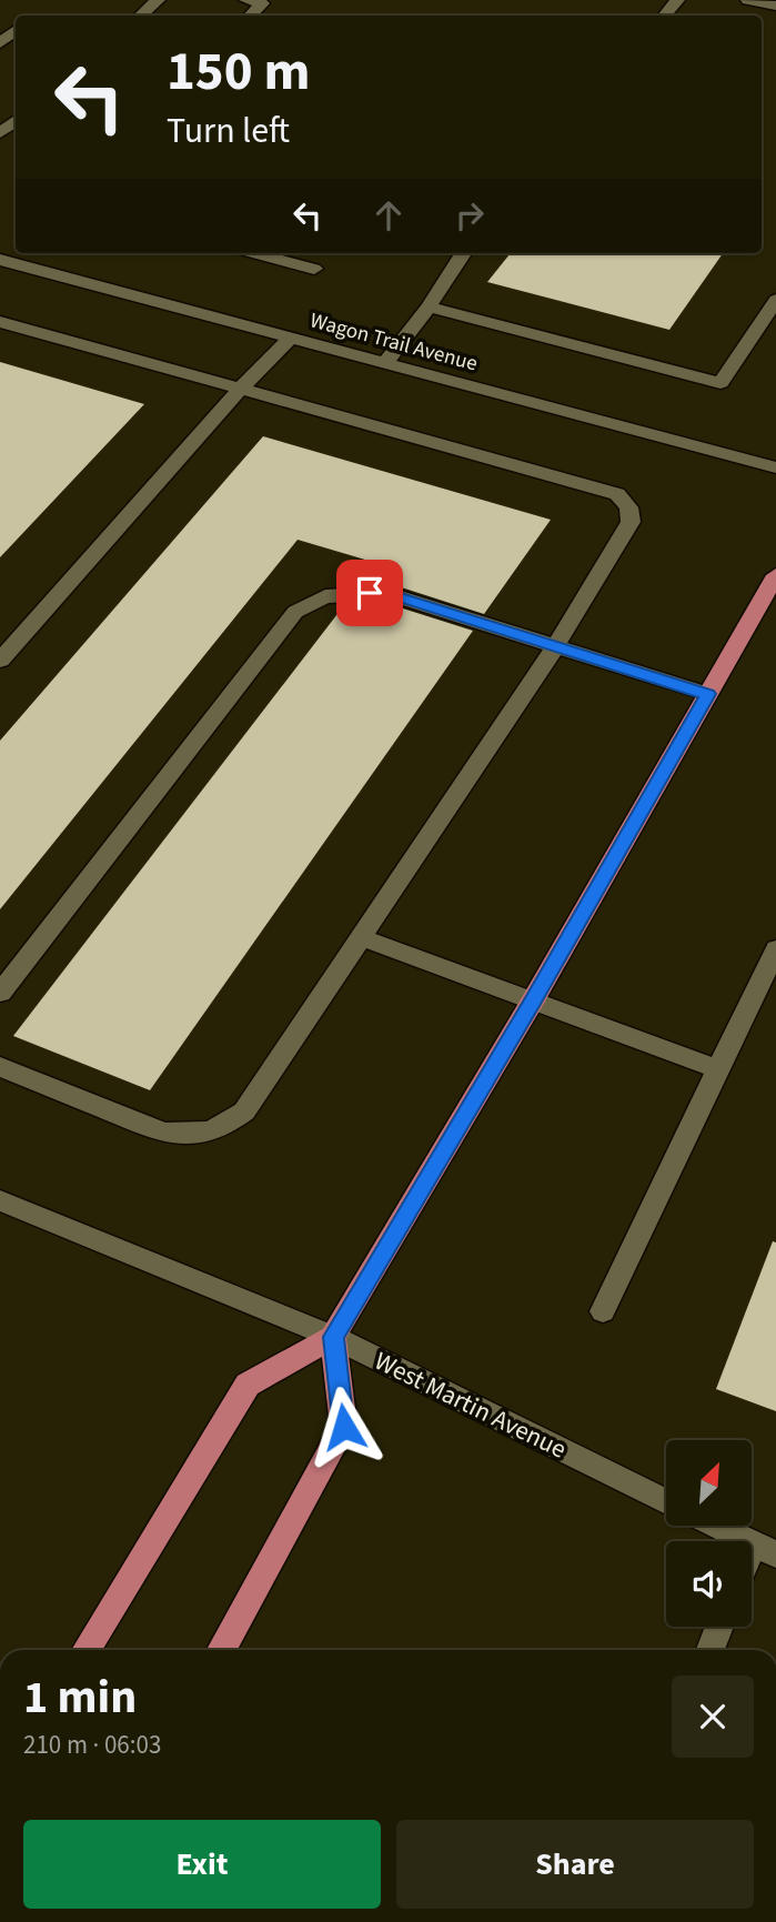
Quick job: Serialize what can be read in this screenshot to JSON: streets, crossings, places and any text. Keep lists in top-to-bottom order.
{
  "streets": {
    "street": ["Wagon Trail Avenue", "West Martin Avenue"]
  },
  "north": "top right",
  "page": {
    "turn": ["150 m", "Turn left"],
    "heading": ["1 min", "210 m · 06:03"],
    "buttons": ["Exit", "Share"]
  }
}
